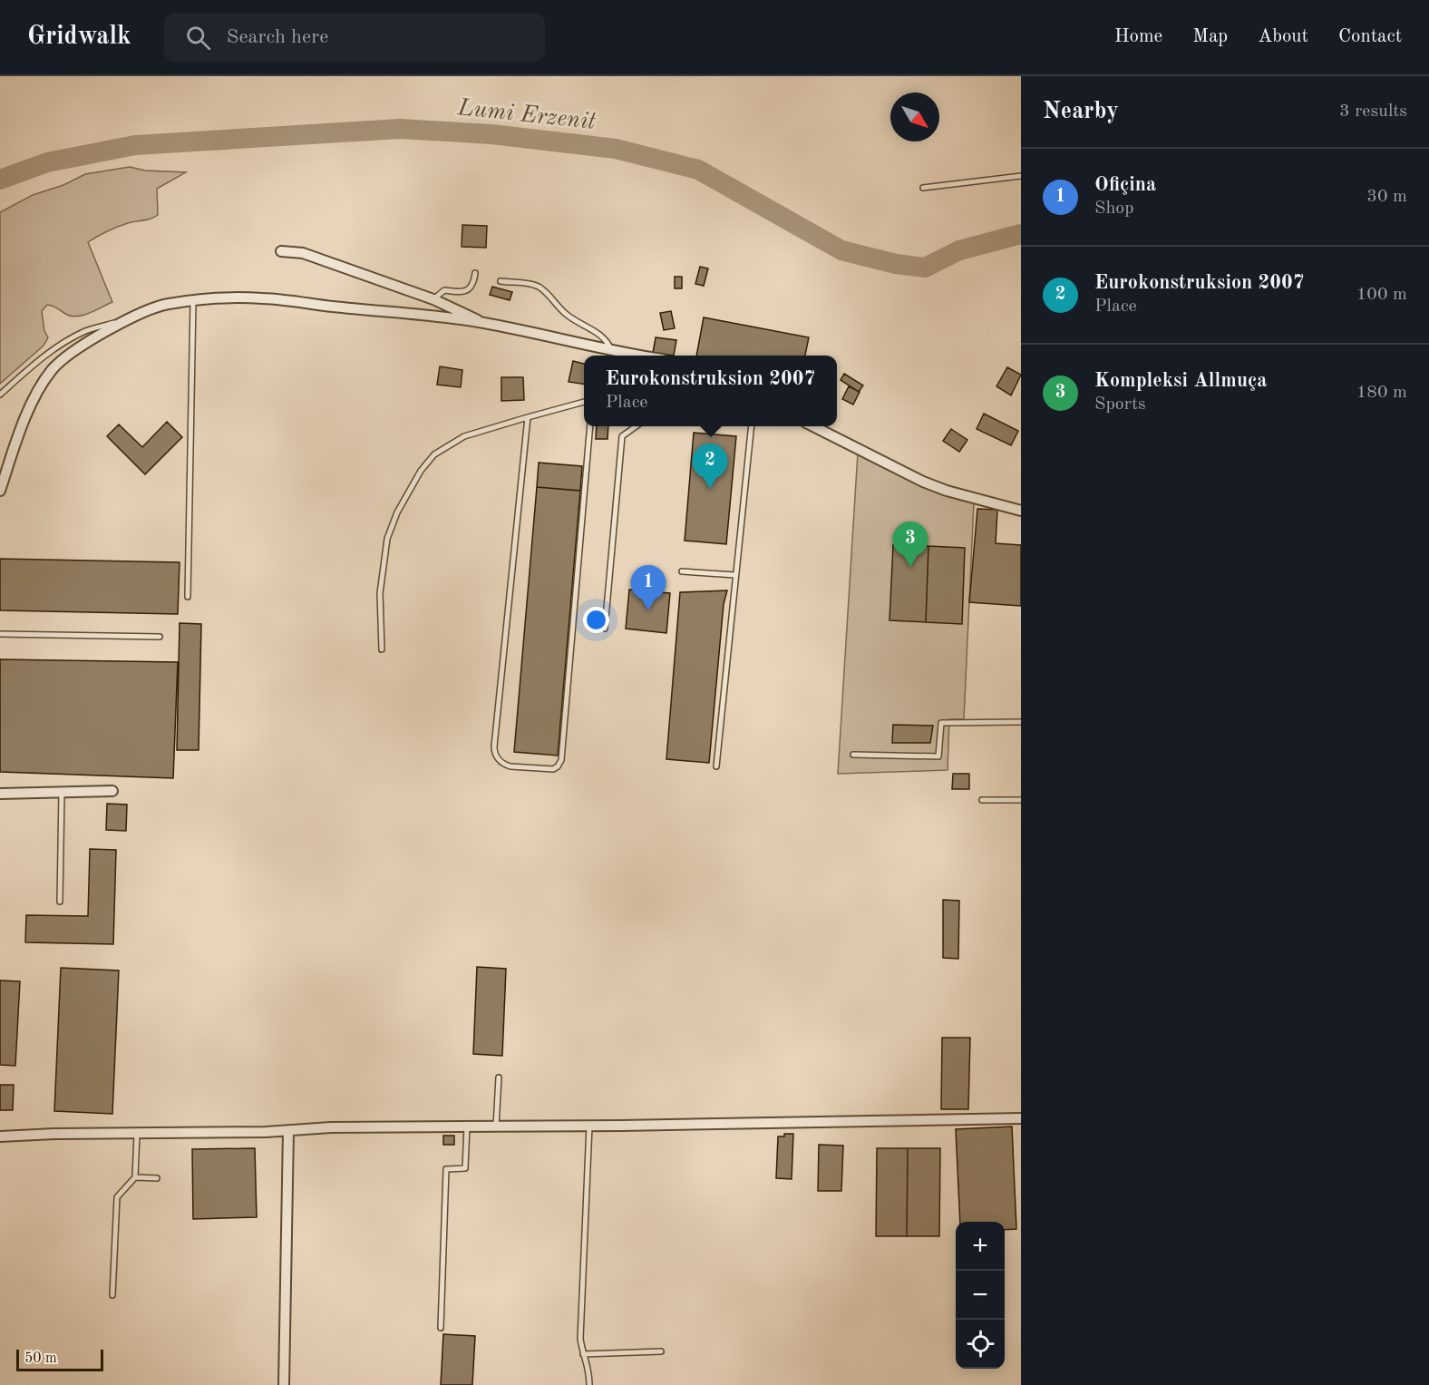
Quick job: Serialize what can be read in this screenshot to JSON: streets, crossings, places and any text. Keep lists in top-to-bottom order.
{
  "water": ["Lumi Erzenit"],
  "scale_bar": "50 m",
  "north": "bottom right",
  "page": {
    "header": "Gridwalk",
    "search": "Search here",
    "nav": [
      "Home",
      "Map",
      "About",
      "Contact"
    ],
    "heading": ["Nearby", "3 results"],
    "list": [
      {
        "mark": "1",
        "name": "Ofiçina",
        "note": "Shop",
        "value": "30 m"
      },
      {
        "mark": "2",
        "name": "Eurokonstruksion 2007",
        "note": "Place",
        "value": "100 m"
      },
      {
        "mark": "3",
        "name": "Kompleksi Allmuça",
        "note": "Sports",
        "value": "180 m"
      }
    ],
    "popup": ["Eurokonstruksion 2007", "Place"],
    "pins": ["2", "3", "1"],
    "map_buttons": ["+", "−"],
    "scale": "50 m"
  }
}
